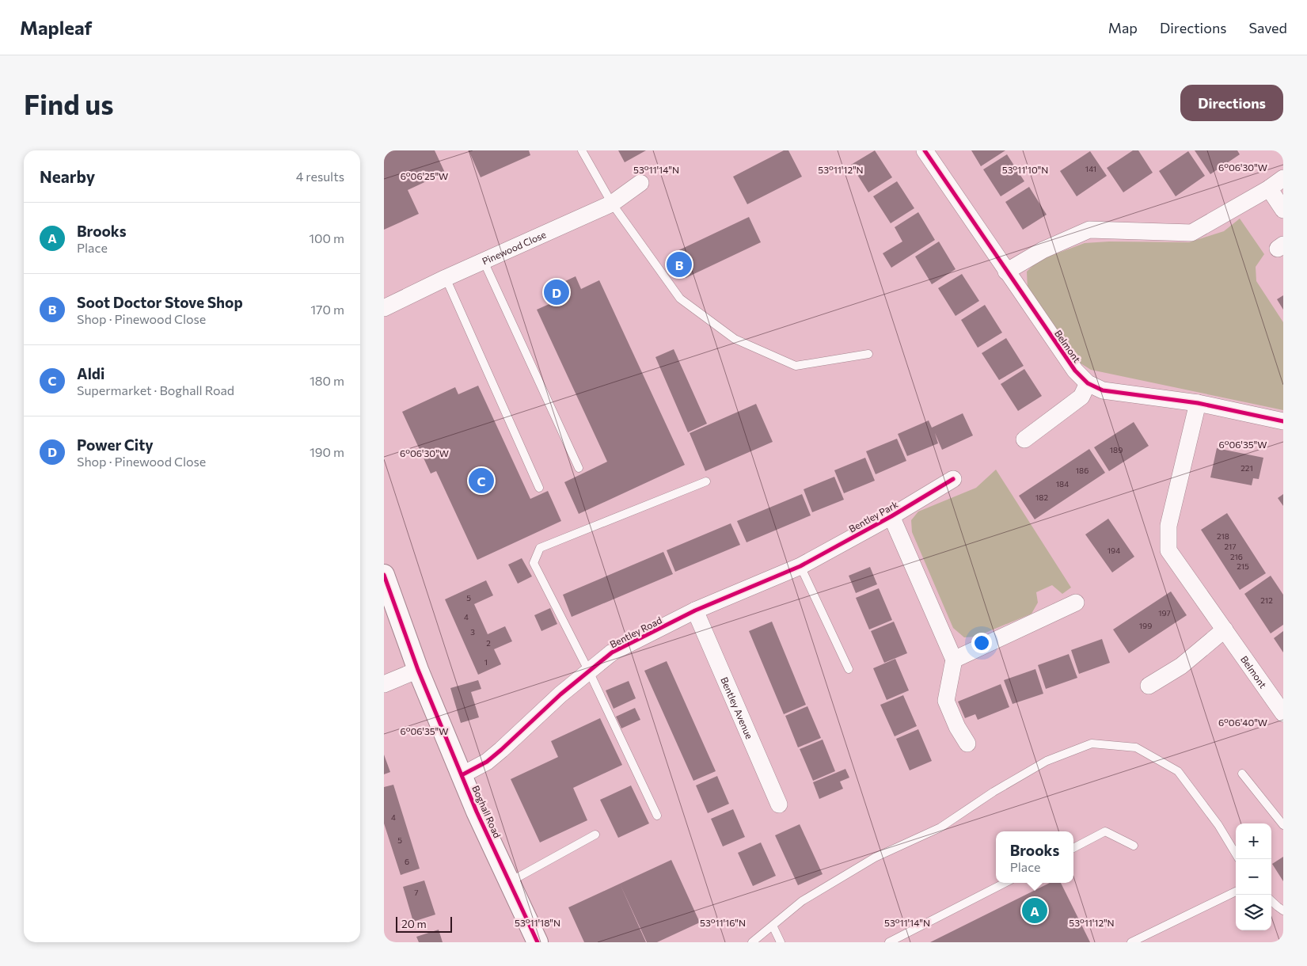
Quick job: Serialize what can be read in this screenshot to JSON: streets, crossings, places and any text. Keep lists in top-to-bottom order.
{
  "streets": {
    "street": [
      "Pinewood Close",
      "Belmont",
      "Bentley Park",
      "Bentley Road",
      "Bentley Avenue",
      "Boghall Road"
    ]
  },
  "crossings": [
    ["Bentley Park", "Bentley Road"],
    ["Bentley Road", "Bentley Avenue"],
    ["Bentley Road", "Boghall Road"]
  ],
  "house_numbers": [
    "141",
    "189",
    "221",
    "186",
    "184",
    "182",
    "218",
    "217",
    "194",
    "216",
    "215",
    "5",
    "212",
    "197",
    "4",
    "199",
    "3",
    "2",
    "1",
    "4",
    "5",
    "6",
    "7"
  ],
  "scale_bar": "20 m",
  "page": {
    "header": "Mapleaf",
    "nav": ["Map", "Directions", "Saved"],
    "buttons": "Directions",
    "title": "Find us",
    "heading": ["Nearby", "4 results"],
    "list": [
      {
        "mark": "A",
        "name": "Brooks",
        "note": "Place",
        "value": "100 m"
      },
      {
        "mark": "B",
        "name": "Soot Doctor Stove Shop",
        "note": "Shop · Pinewood Close",
        "value": "170 m"
      },
      {
        "mark": "C",
        "name": "Aldi",
        "note": "Supermarket · Boghall Road",
        "value": "180 m"
      },
      {
        "mark": "D",
        "name": "Power City",
        "note": "Shop · Pinewood Close",
        "value": "190 m"
      }
    ],
    "pins": [
      "B",
      "D",
      "C",
      "A"
    ],
    "map_buttons": ["+", "−"],
    "popup": ["Brooks", "Place"],
    "scale": "20 m"
  },
  "coordinates": [
    "6°06'30\"W",
    "53°11'14\"N",
    "53°11'12\"N",
    "53°11'10\"N",
    "6°06'25\"W",
    "6°06'35\"W",
    "6°06'40\"W",
    "53°11'18\"N",
    "53°11'16\"N"
  ]
}
